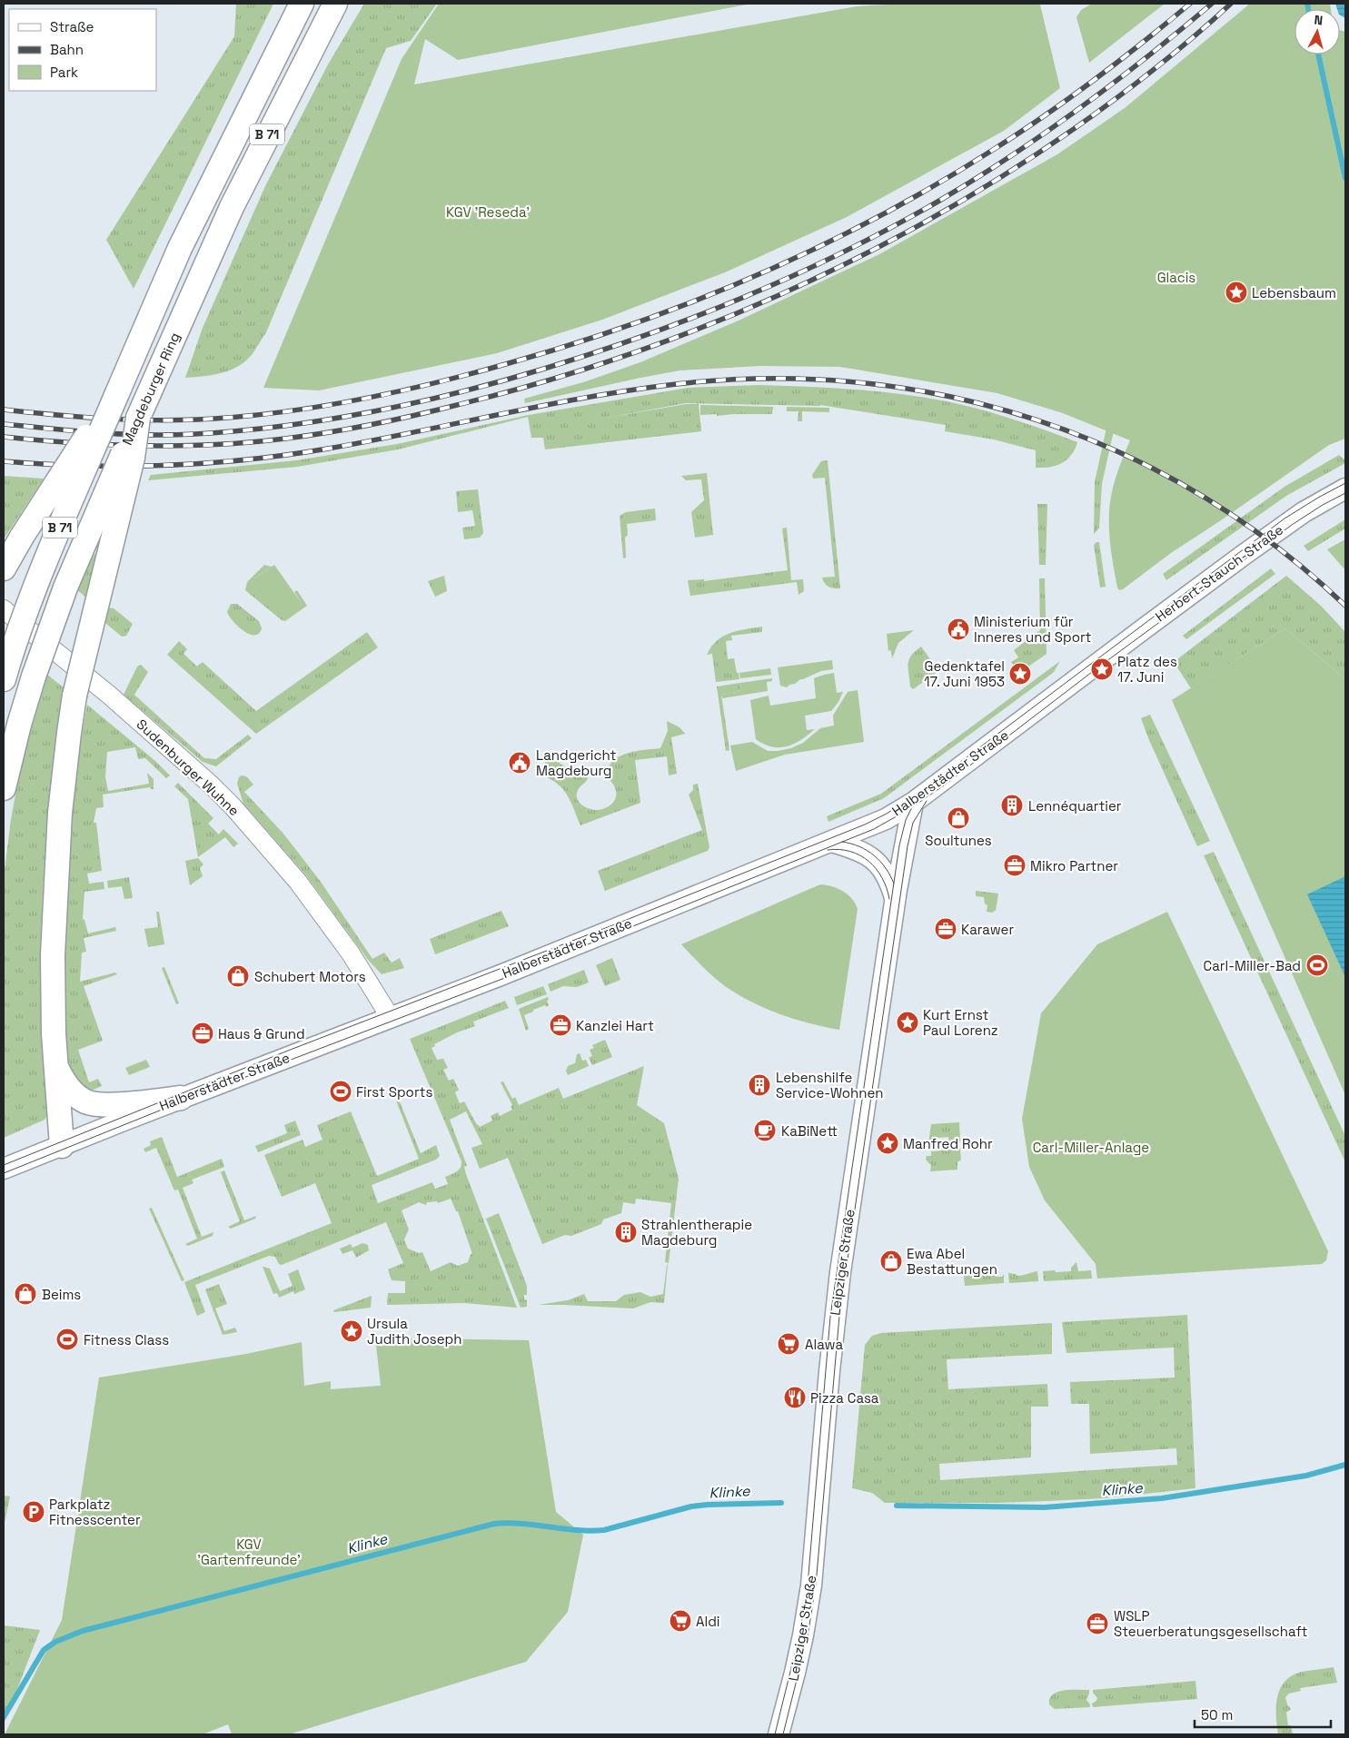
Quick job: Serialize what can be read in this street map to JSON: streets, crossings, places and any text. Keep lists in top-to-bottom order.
{
  "streets": {
    "highway": ["B 71", "Magdeburger Ring"],
    "main road": ["Herbert-Stauch-Straße", "Halberstädter Straße", "Leipziger Straße"],
    "street": ["Sudenburger Wuhne"]
  },
  "crossings": [
    ["Herbert-Stauch-Straße", "Halberstädter Straße"],
    ["Sudenburger Wuhne", "Halberstädter Straße"],
    ["Halberstädter Straße", "Leipziger Straße"]
  ],
  "water": ["Klinke"],
  "parks": [
    "KGV 'Reseda'",
    "Glacis",
    "Carl-Miller-Anlage",
    "KGV 'Gartenfreunde'"
  ],
  "places": {
    "place": [
      "Lebensbaum",
      "Platz des 17. Juni",
      "Gedenktafel 17. Juni 1953",
      "Kurt Ernst Paul Lorenz",
      "Manfred Rohr",
      "Ursula Judith Joseph"
    ],
    "public building": ["Ministerium für Inneres und Sport", "Landgericht Magdeburg"],
    "building": ["Lennéquartier", "Lebenshilfe Service-Wohnen", "Strahlentherapie Magdeburg"],
    "shop": [
      "Soultunes",
      "Schubert Motors",
      "Ewa Abel Bestattungen",
      "Beims"
    ],
    "office": [
      "Mikro Partner",
      "Karawer",
      "Kanzlei Hart",
      "Haus & Grund",
      "WSLP Steuerberatungsgesellschaft"
    ],
    "sports": ["Carl-Miller-Bad", "First Sports", "Fitness Class"],
    "cafe": ["KaBiNett"],
    "supermarket": ["Alawa", "Aldi"],
    "restaurant": ["Pizza Casa"],
    "parking": ["Parkplatz Fitnesscenter"]
  },
  "legend": ["Straße", "Bahn", "Park"],
  "scale_bar": "50 m",
  "north": "top"
}
